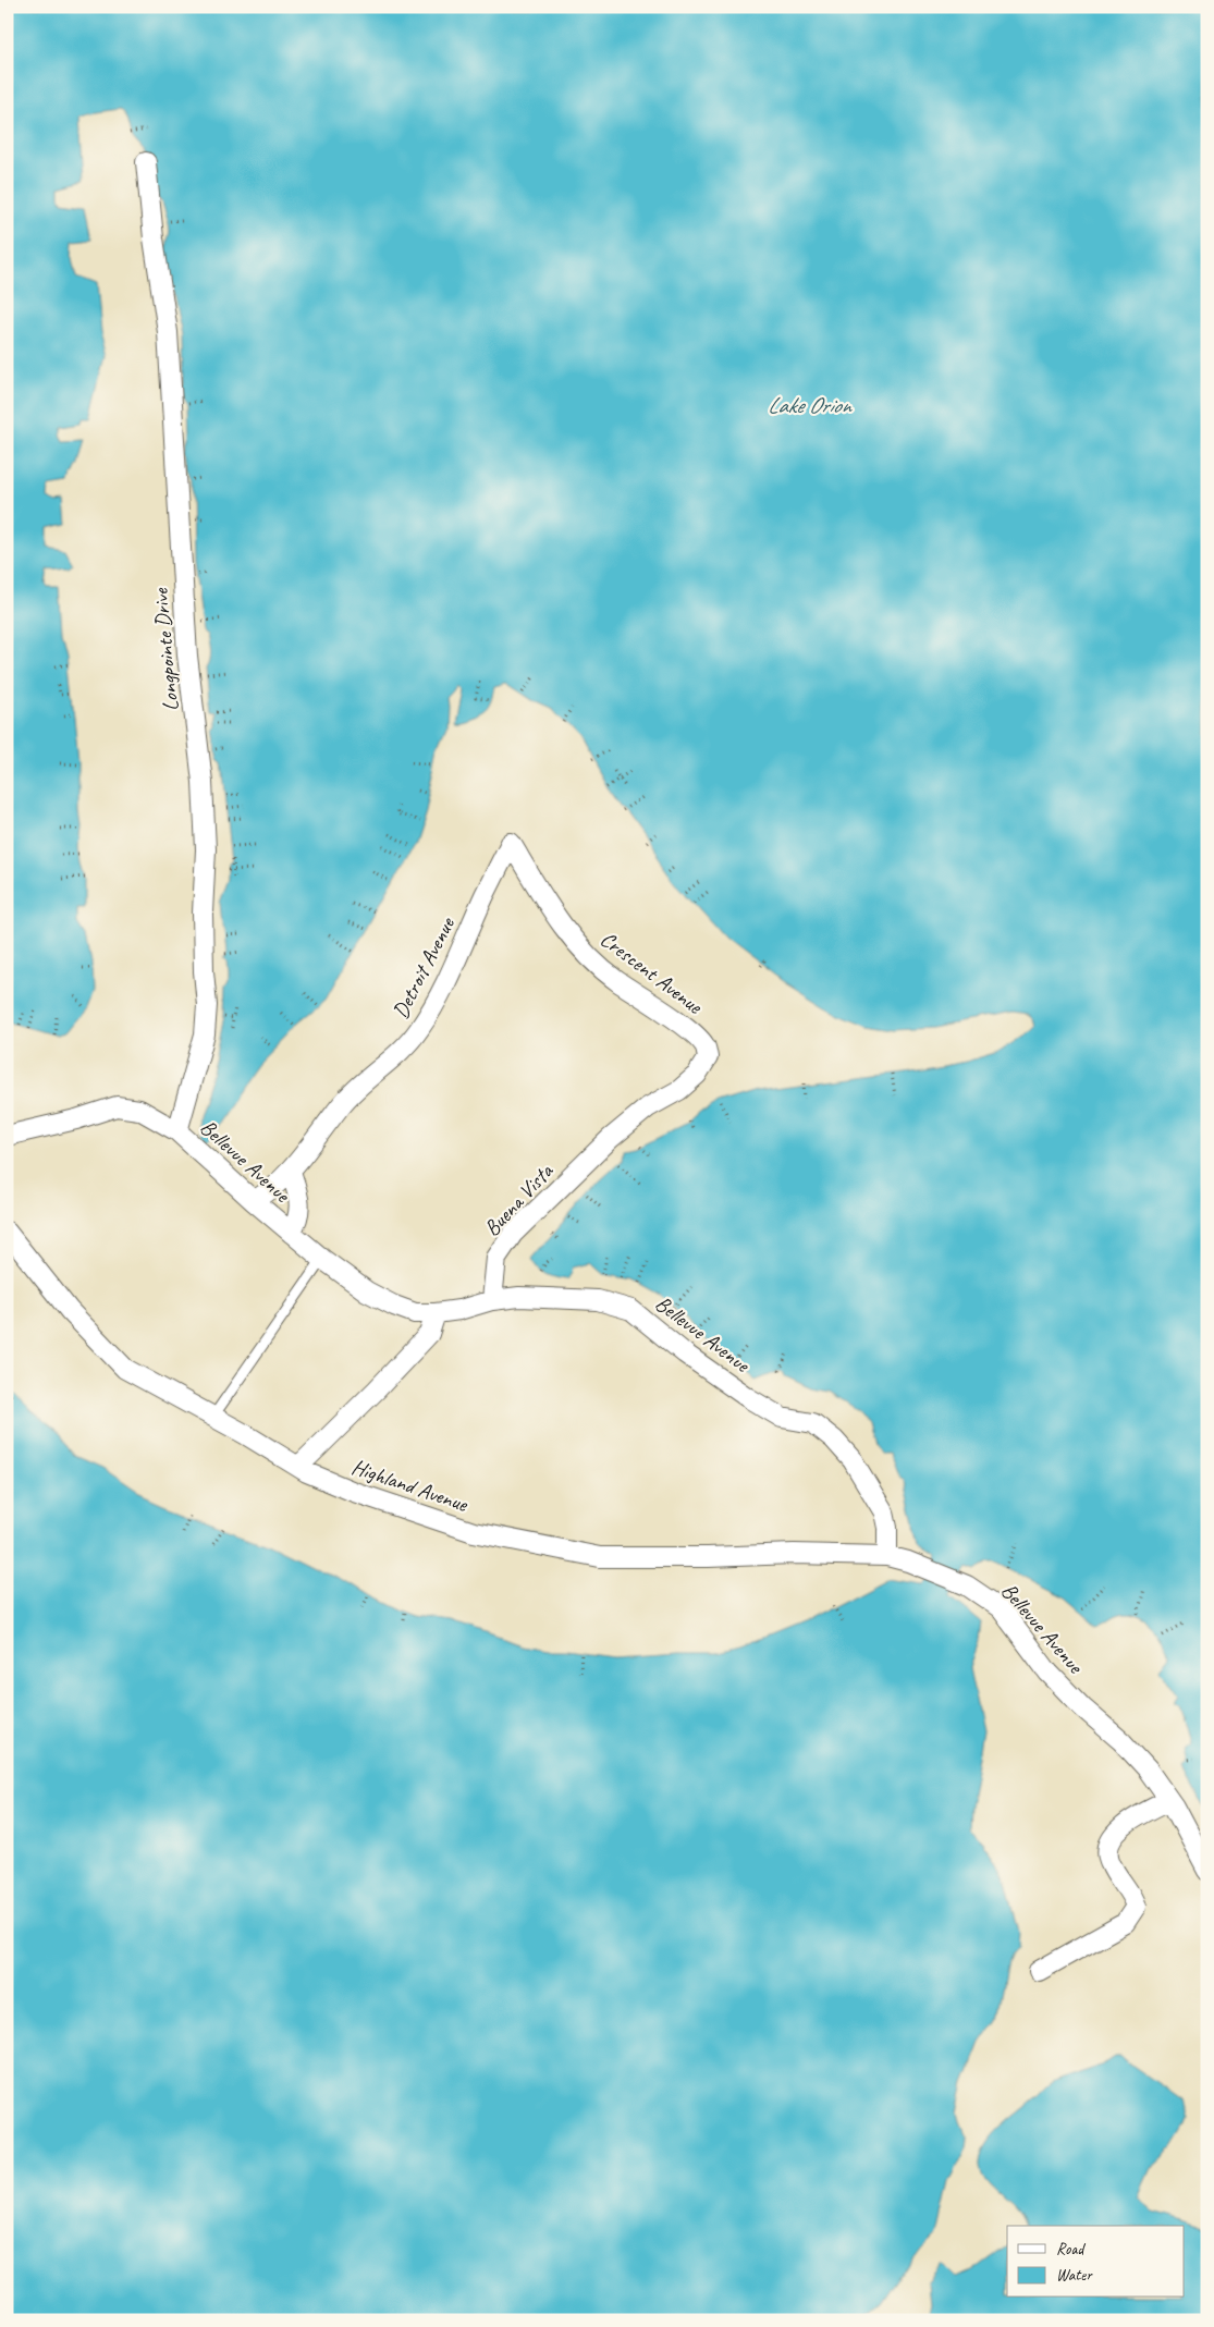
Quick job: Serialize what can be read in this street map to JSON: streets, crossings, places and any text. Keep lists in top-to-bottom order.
{
  "streets": {
    "street": [
      "Longpointe Drive",
      "Detroit Avenue",
      "Crescent Avenue",
      "Bellevue Avenue",
      "Buena Vista",
      "Highland Avenue"
    ]
  },
  "crossings": [
    ["Longpointe Drive", "Bellevue Avenue"],
    ["Detroit Avenue", "Crescent Avenue"],
    ["Detroit Avenue", "Bellevue Avenue"],
    ["Crescent Avenue", "Buena Vista"],
    ["Bellevue Avenue", "Buena Vista"],
    ["Bellevue Avenue", "Highland Avenue"]
  ],
  "water": ["Lake Orion"],
  "legend": ["Road", "Water"]
}
